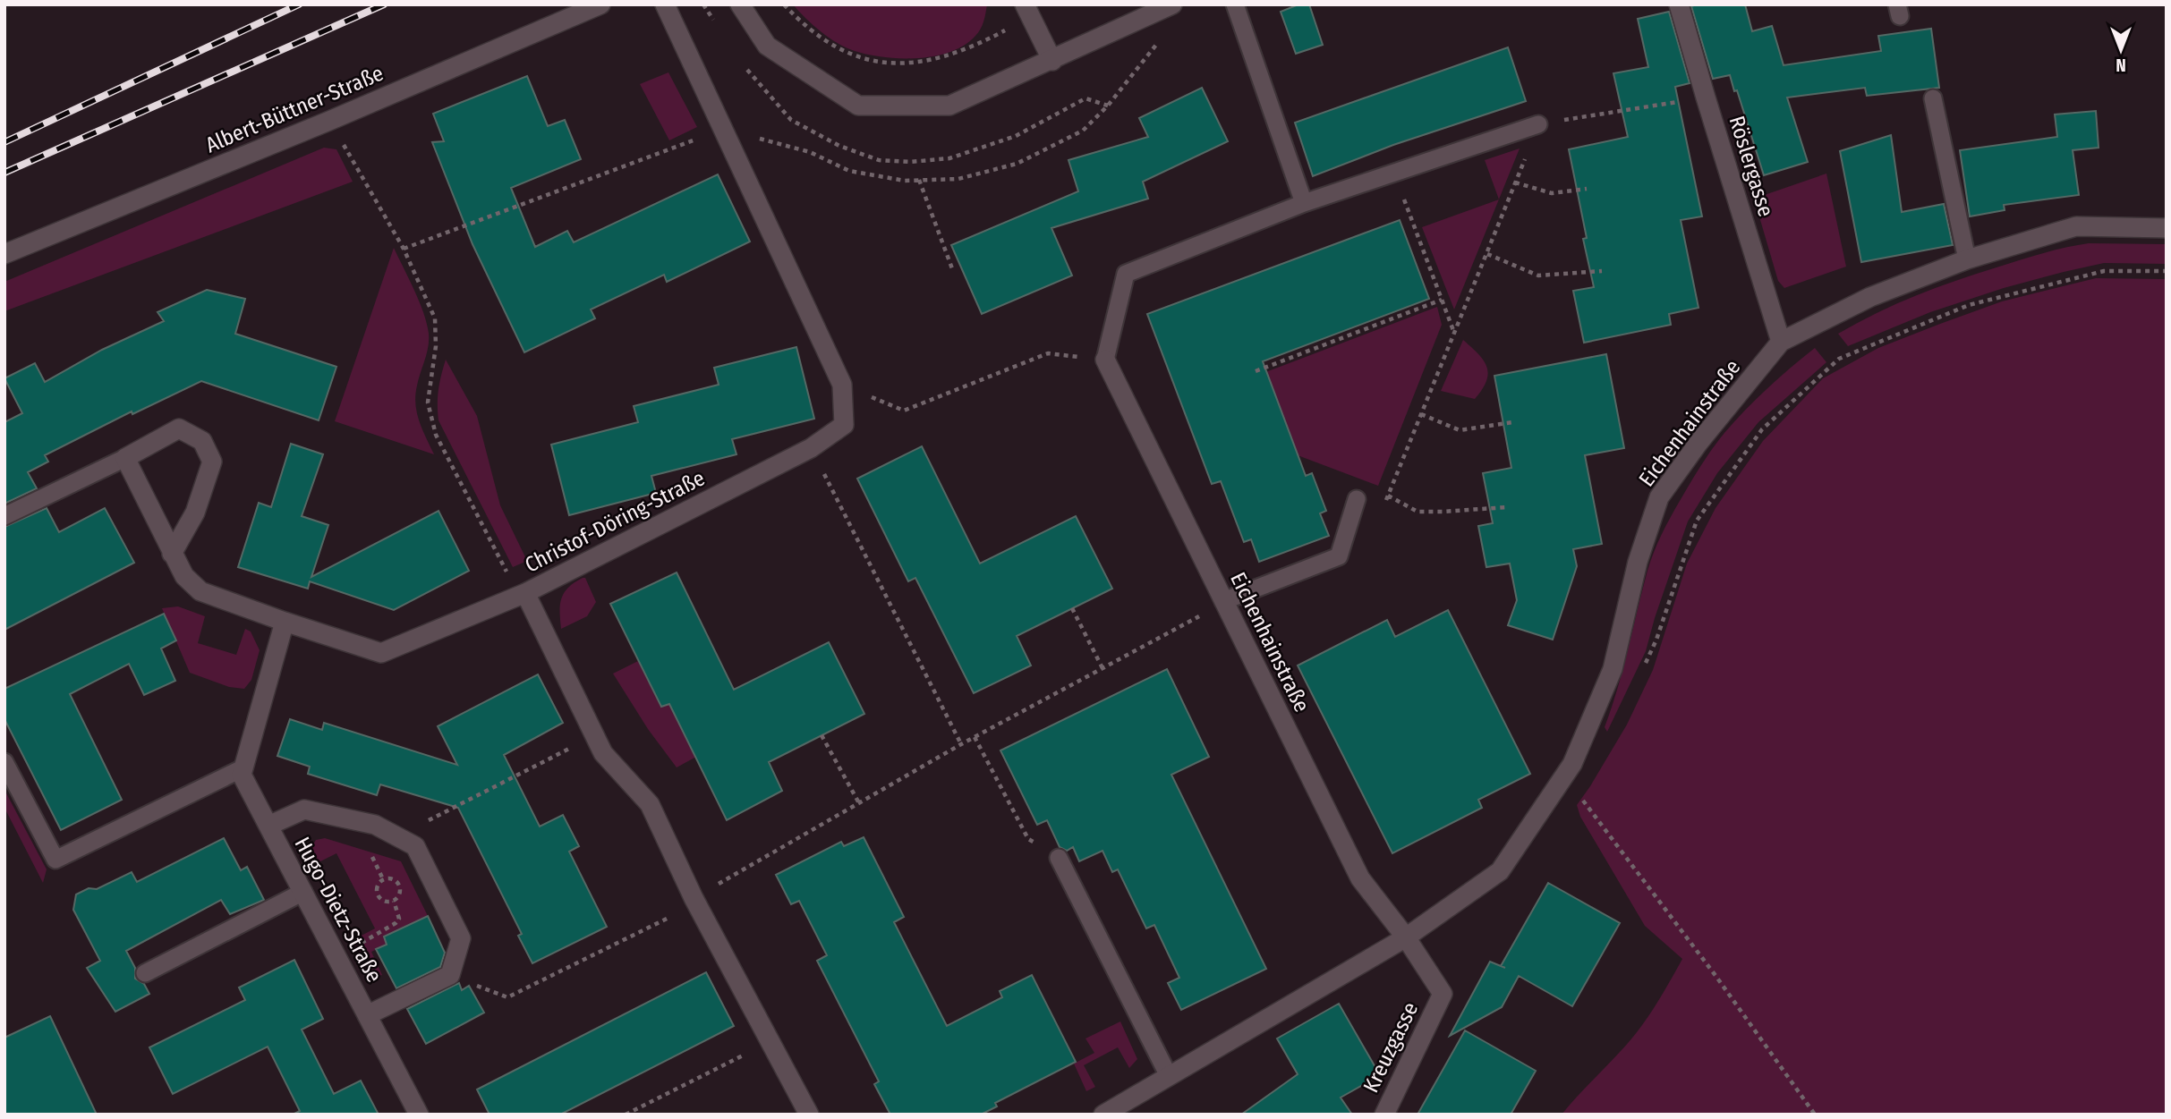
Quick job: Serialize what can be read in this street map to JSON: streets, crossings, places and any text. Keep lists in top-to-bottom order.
{
  "streets": {
    "street": [
      "Albert-Büttner-Straße",
      "Röslergasse",
      "Eichenhainstraße",
      "Christof-Döring-Straße",
      "Hugo-Dietz-Straße",
      "Kreuzgasse"
    ]
  },
  "crossings": [
    ["Röslergasse", "Eichenhainstraße"],
    ["Eichenhainstraße", "Kreuzgasse"]
  ],
  "north": "bottom"
}
